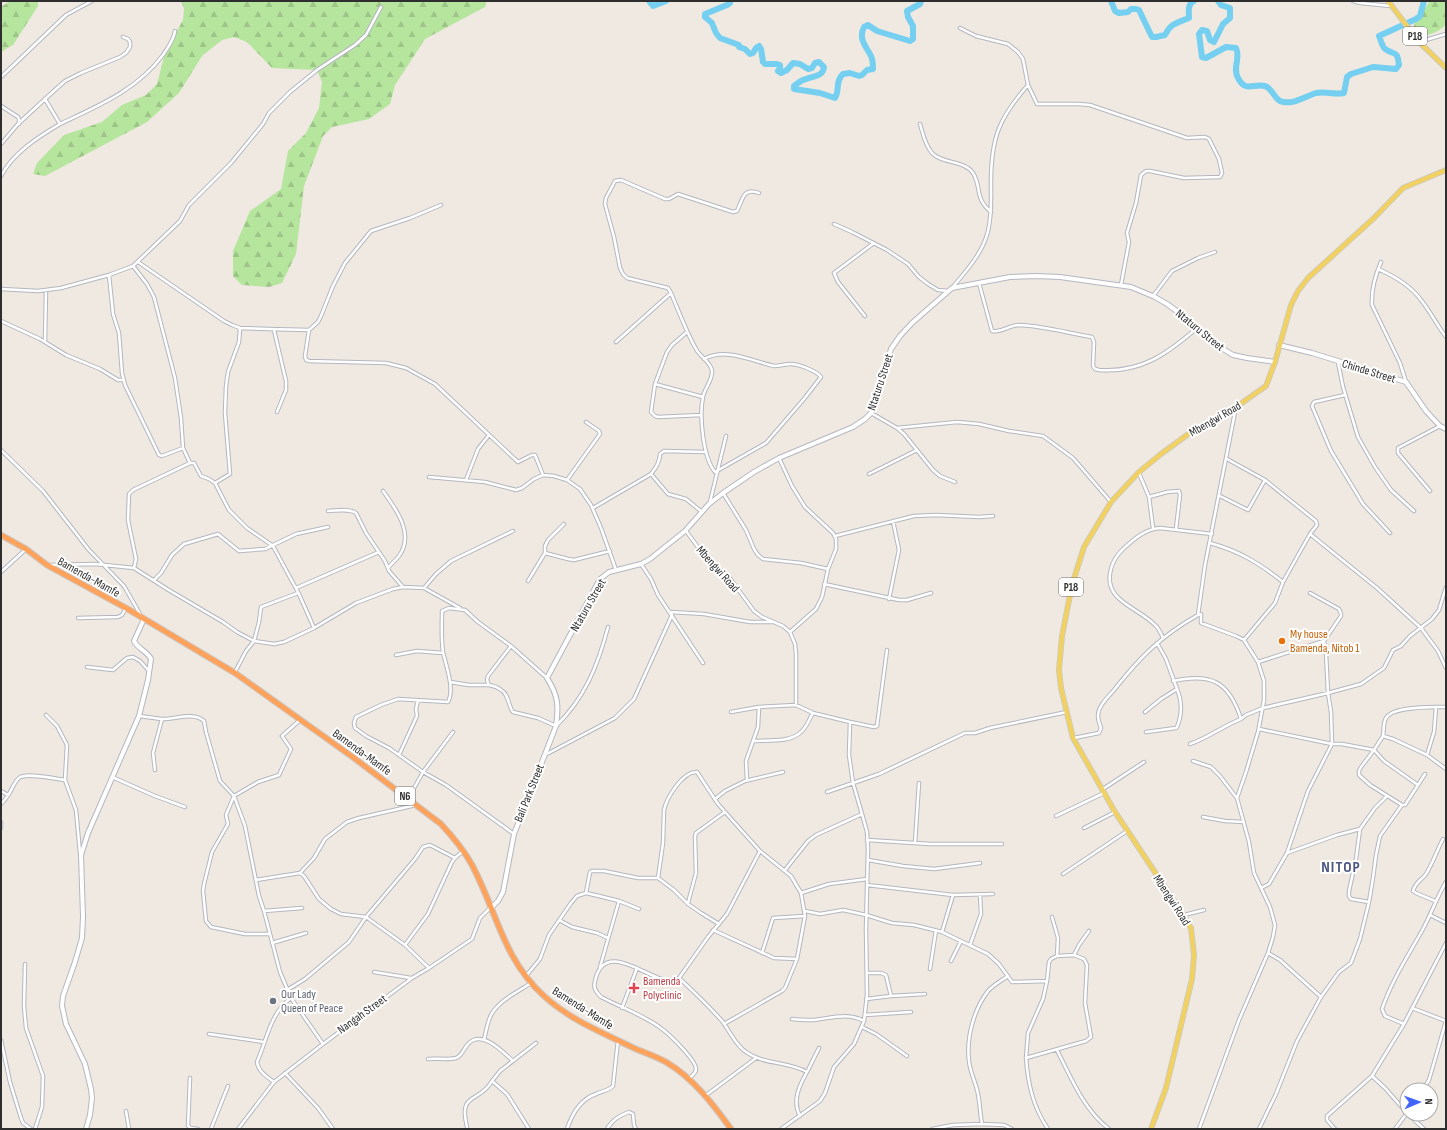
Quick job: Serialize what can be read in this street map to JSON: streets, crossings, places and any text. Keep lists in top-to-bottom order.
{
  "streets": {
    "highway": ["Bamenda-Mamfe", "N6"],
    "main road": ["P18", "Mbengwi Road"],
    "street": [
      "Ntaturu Street",
      "Chinde Street",
      "Bali Park Street",
      "Nangah Street"
    ]
  },
  "crossings": [
    ["Ntaturu Street", "Mbengwi Road"],
    ["Ntaturu Street", "Bali Park Street"],
    ["Chinde Street", "Mbengwi Road"],
    ["Bamenda-Mamfe", "Bali Park Street"],
    ["Bamenda-Mamfe", "Nangah Street"],
    ["Bali Park Street", "Nangah Street"]
  ],
  "districts": ["NITOP"],
  "places": {
    "other": ["My house Bamenda, Nitob 1", "Our Lady Queen of Peace"],
    "health": ["Bamenda Polyclinic"]
  },
  "north": "right"
}
